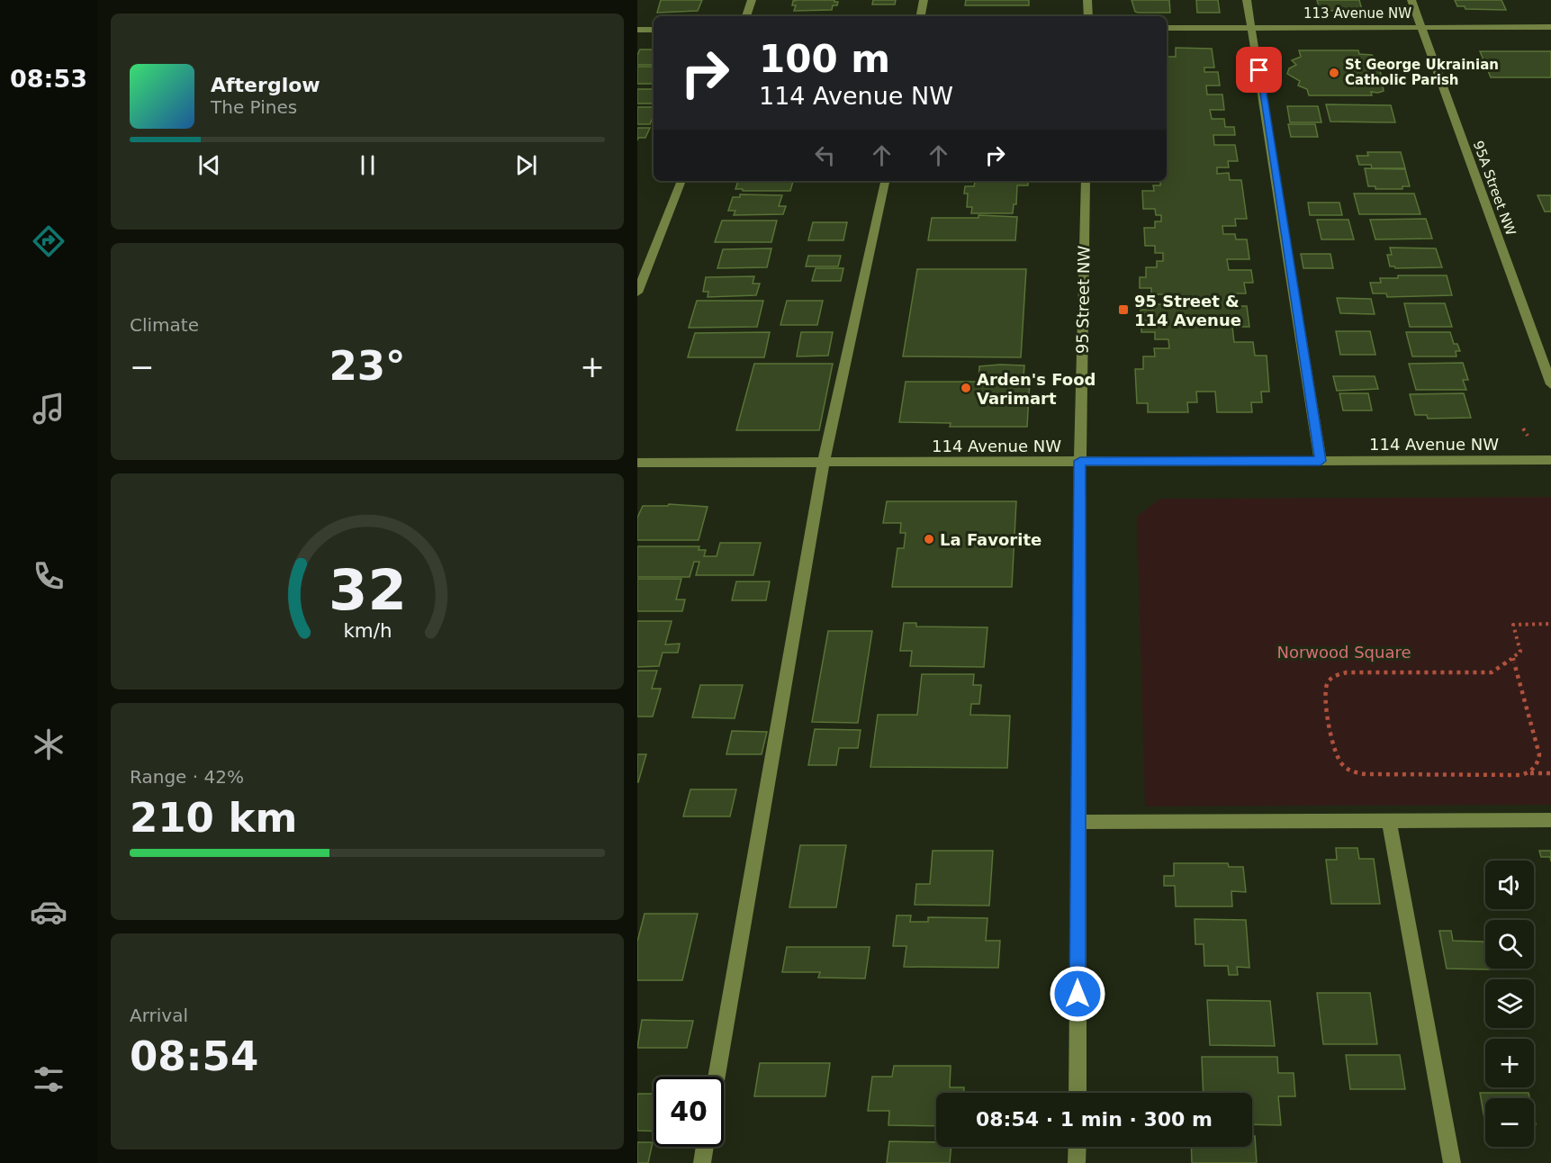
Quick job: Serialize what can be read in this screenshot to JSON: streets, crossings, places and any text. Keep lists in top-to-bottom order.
{
  "streets": {
    "street": [
      "113 Avenue NW",
      "95A Street NW",
      "95 Street NW",
      "114 Avenue NW"
    ]
  },
  "crossings": [
    ["113 Avenue NW", "95A Street NW"],
    ["95 Street NW", "114 Avenue NW"]
  ],
  "parks": ["Norwood Square"],
  "places": {
    "other": ["St George Ukrainian Catholic Parish", "Arden's Food Varimart", "La Favorite"],
    "transit": ["95 Street & 114 Avenue"]
  },
  "page": {
    "tabs": "08:53",
    "turn": ["100 m", "114 Avenue NW"],
    "song": ["Afterglow", "The Pines"],
    "tile": [
      "Climate",
      ["Range · 42%", "210 km"],
      ["Arrival", "08:54"]
    ],
    "heat": ["−", "23°", "+"],
    "map_buttons": ["+", "−"],
    "limit": "40",
    "trip": "08:54 · 1 min · 300 m",
    "gauge": ["32", "km/h"]
  }
}
